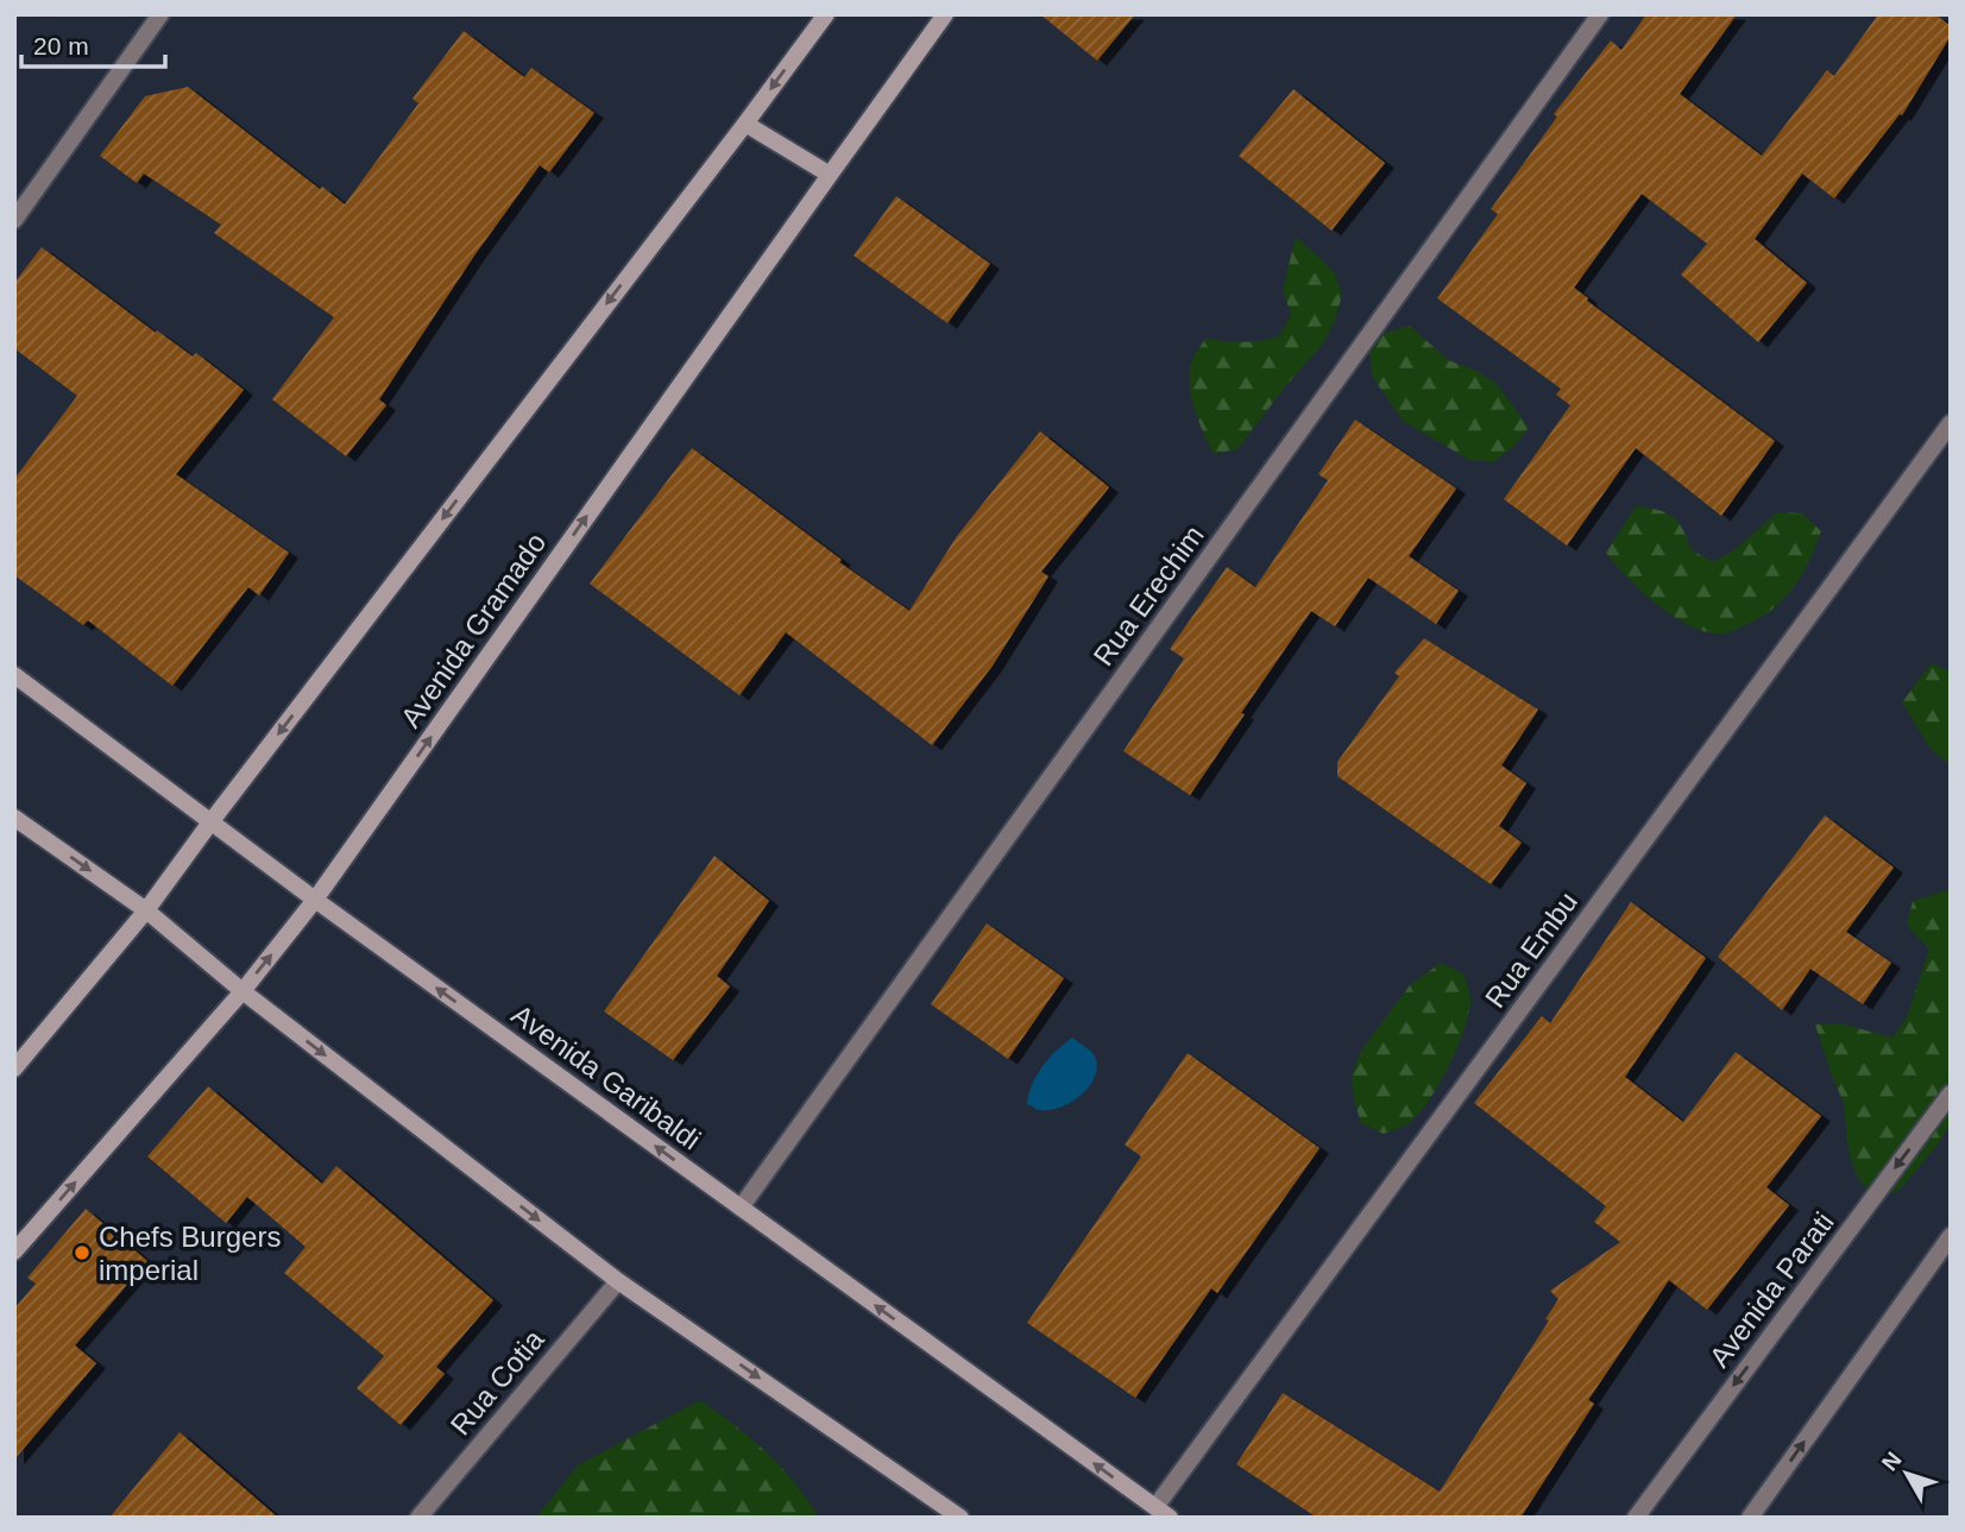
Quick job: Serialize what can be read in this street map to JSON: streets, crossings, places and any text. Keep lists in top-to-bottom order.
{
  "streets": {
    "street": [
      "Rua Erechim",
      "Avenida Gramado",
      "Rua Embu",
      "Avenida Garibaldi",
      "Avenida Parati",
      "Rua Cotia"
    ]
  },
  "crossings": [
    ["Rua Erechim", "Avenida Garibaldi"],
    ["Avenida Gramado", "Avenida Garibaldi"],
    ["Rua Embu", "Avenida Garibaldi"]
  ],
  "places": ["Chefs Burgers imperial"],
  "scale_bar": "20 m",
  "north": "top left"
}
